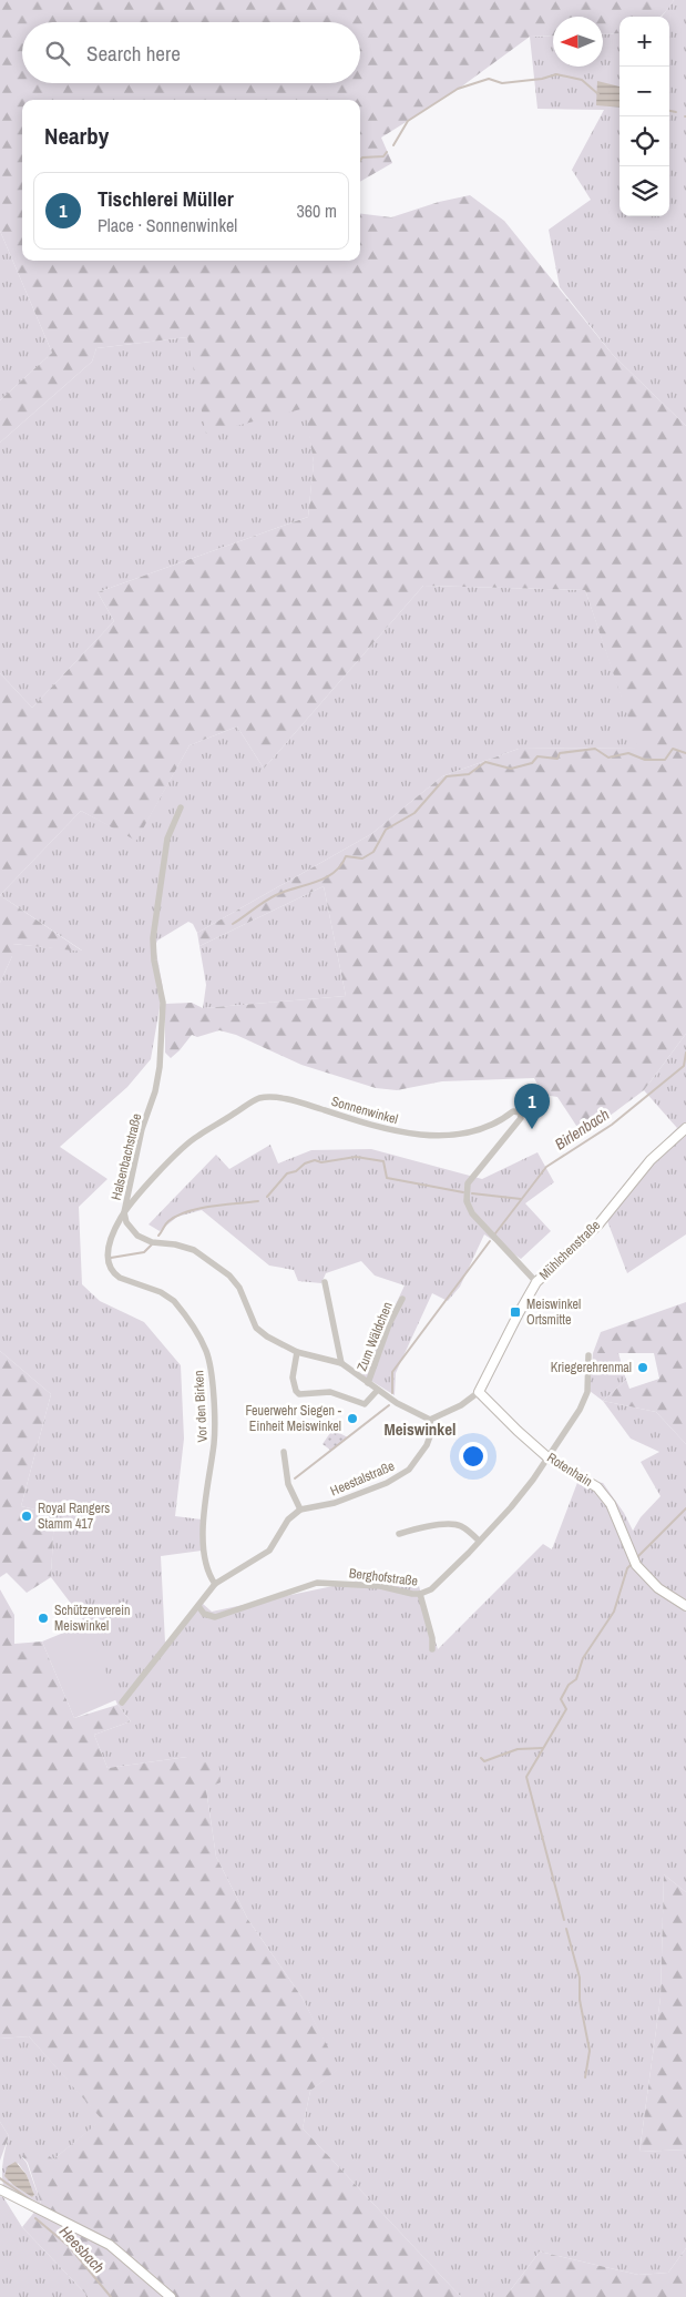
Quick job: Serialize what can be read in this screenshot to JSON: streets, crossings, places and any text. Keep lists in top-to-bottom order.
{
  "streets": {
    "street": [
      "Sonnenwinkel",
      "Halsenbachstraße",
      "Mühlchenstraße",
      "Zum Wäldchen",
      "Vor den Birken",
      "Rotenhain",
      "Heestalstraße",
      "Berghofstraße"
    ]
  },
  "crossings": [
    ["Sonnenwinkel", "Halsenbachstraße"],
    ["Sonnenwinkel", "Mühlchenstraße"],
    ["Sonnenwinkel", "Vor den Birken"],
    ["Halsenbachstraße", "Zum Wäldchen"],
    ["Halsenbachstraße", "Vor den Birken"],
    ["Halsenbachstraße", "Heestalstraße"],
    ["Mühlchenstraße", "Rotenhain"],
    ["Rotenhain", "Berghofstraße"]
  ],
  "districts": ["Meiswinkel"],
  "water": ["Birlenbach", "Heesbach"],
  "places": {
    "transit": ["Meiswinkel Ortsmitte"],
    "other": [
      "Kriegerehrenmal",
      "Feuerwehr Siegen - Einheit Meiswinkel",
      "Royal Rangers Stamm 417",
      "Schützenverein Meiswinkel"
    ]
  },
  "north": "left",
  "page": {
    "map_buttons": ["+", "−"],
    "search": "Search here",
    "heading": "Nearby",
    "list": [
      {
        "mark": "1",
        "name": "Tischlerei Müller",
        "note": "Place · Sonnenwinkel",
        "value": "360 m"
      }
    ],
    "pins": "1"
  }
}
